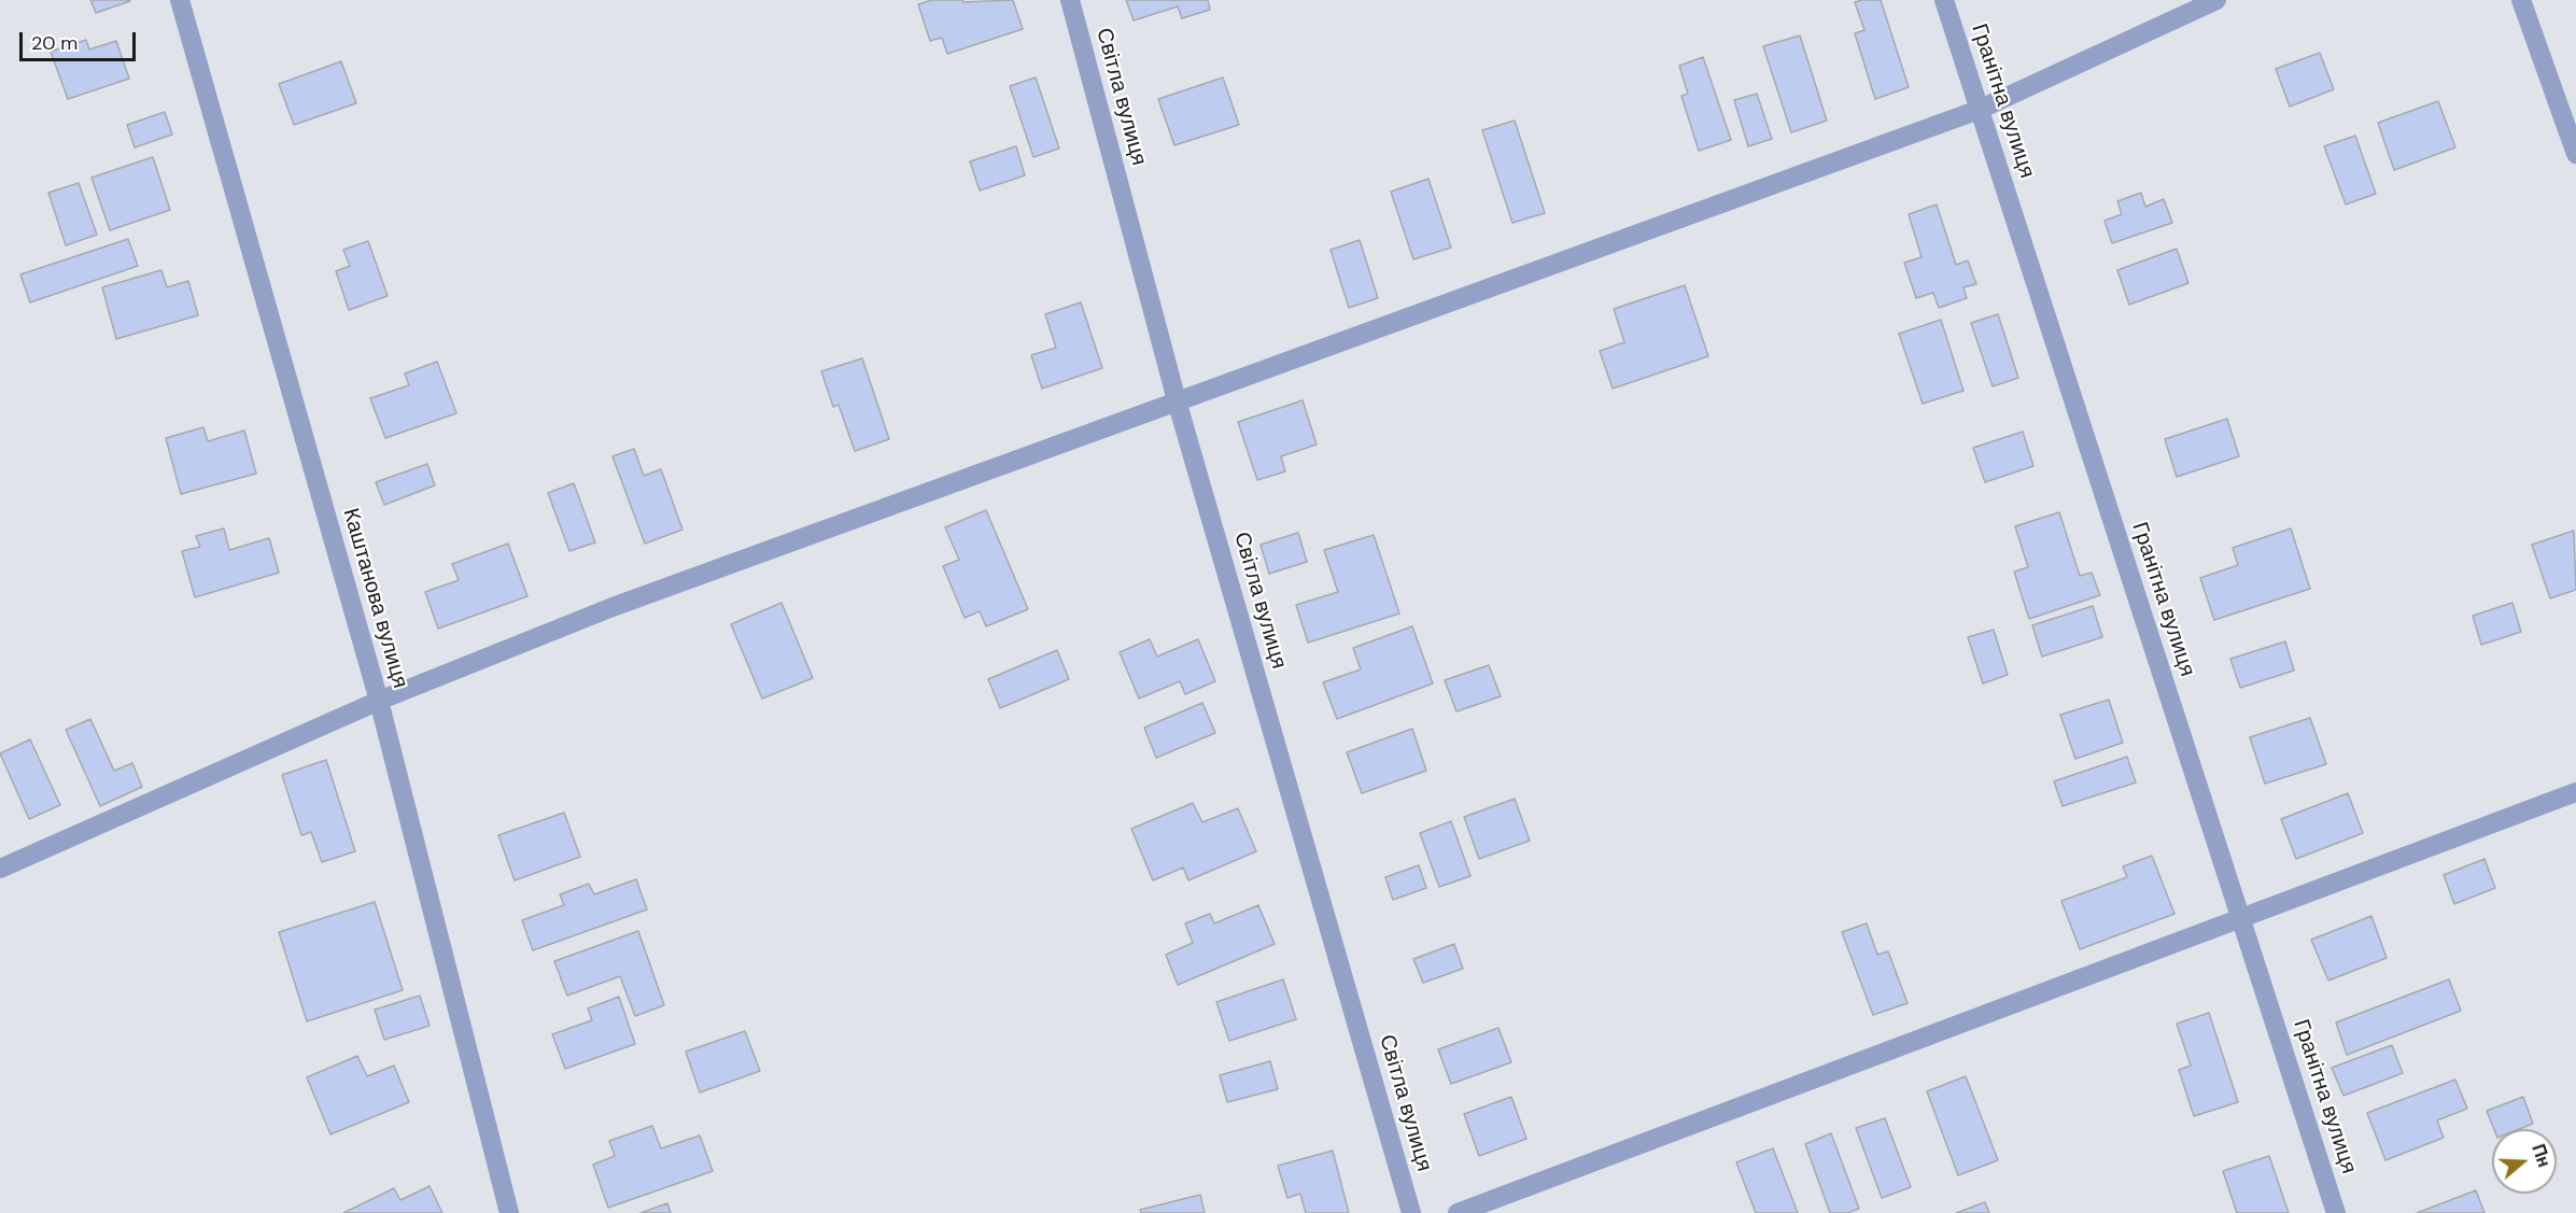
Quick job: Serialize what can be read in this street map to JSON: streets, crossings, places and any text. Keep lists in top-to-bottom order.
{
  "streets": {
    "street": ["Світла вулиця", "Гранітна вулиця", "Каштанова вулиця"]
  },
  "scale_bar": "20 m",
  "north": "right"
}
